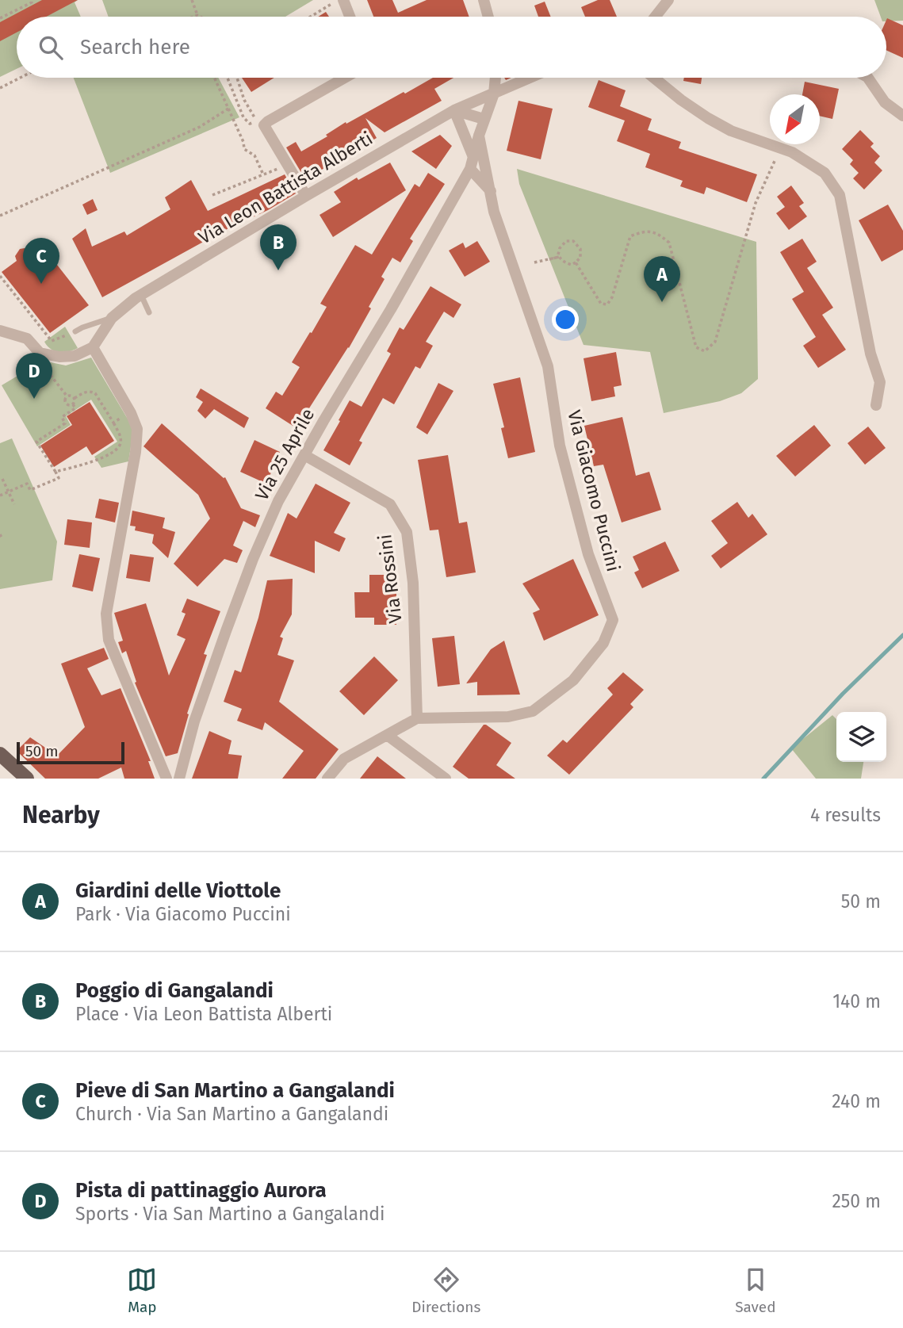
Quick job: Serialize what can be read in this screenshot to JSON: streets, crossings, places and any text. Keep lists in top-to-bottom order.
{
  "streets": {
    "street": [
      "Via Leon Battista Alberti",
      "Via 25 Aprile",
      "Via Giacomo Puccini",
      "Via Rossini"
    ]
  },
  "crossings": [
    ["Via Leon Battista Alberti", "Via 25 Aprile"],
    ["Via 25 Aprile", "Via Giacomo Puccini"],
    ["Via 25 Aprile", "Via Rossini"],
    ["Via Giacomo Puccini", "Via Rossini"]
  ],
  "scale_bar": "50 m",
  "north": "bottom left",
  "page": {
    "search": "Search here",
    "pins": [
      "B",
      "C",
      "A",
      "D"
    ],
    "scale": "50 m",
    "heading": ["Nearby", "4 results"],
    "list": [
      {
        "mark": "A",
        "name": "Giardini delle Viottole",
        "note": "Park · Via Giacomo Puccini",
        "value": "50 m"
      },
      {
        "mark": "B",
        "name": "Poggio di Gangalandi",
        "note": "Place · Via Leon Battista Alberti",
        "value": "140 m"
      },
      {
        "mark": "C",
        "name": "Pieve di San Martino a Gangalandi",
        "note": "Church · Via San Martino a Gangalandi",
        "value": "240 m"
      },
      {
        "mark": "D",
        "name": "Pista di pattinaggio Aurora",
        "note": "Sports · Via San Martino a Gangalandi",
        "value": "250 m"
      }
    ],
    "nav": ["Map", "Directions", "Saved"]
  }
}
